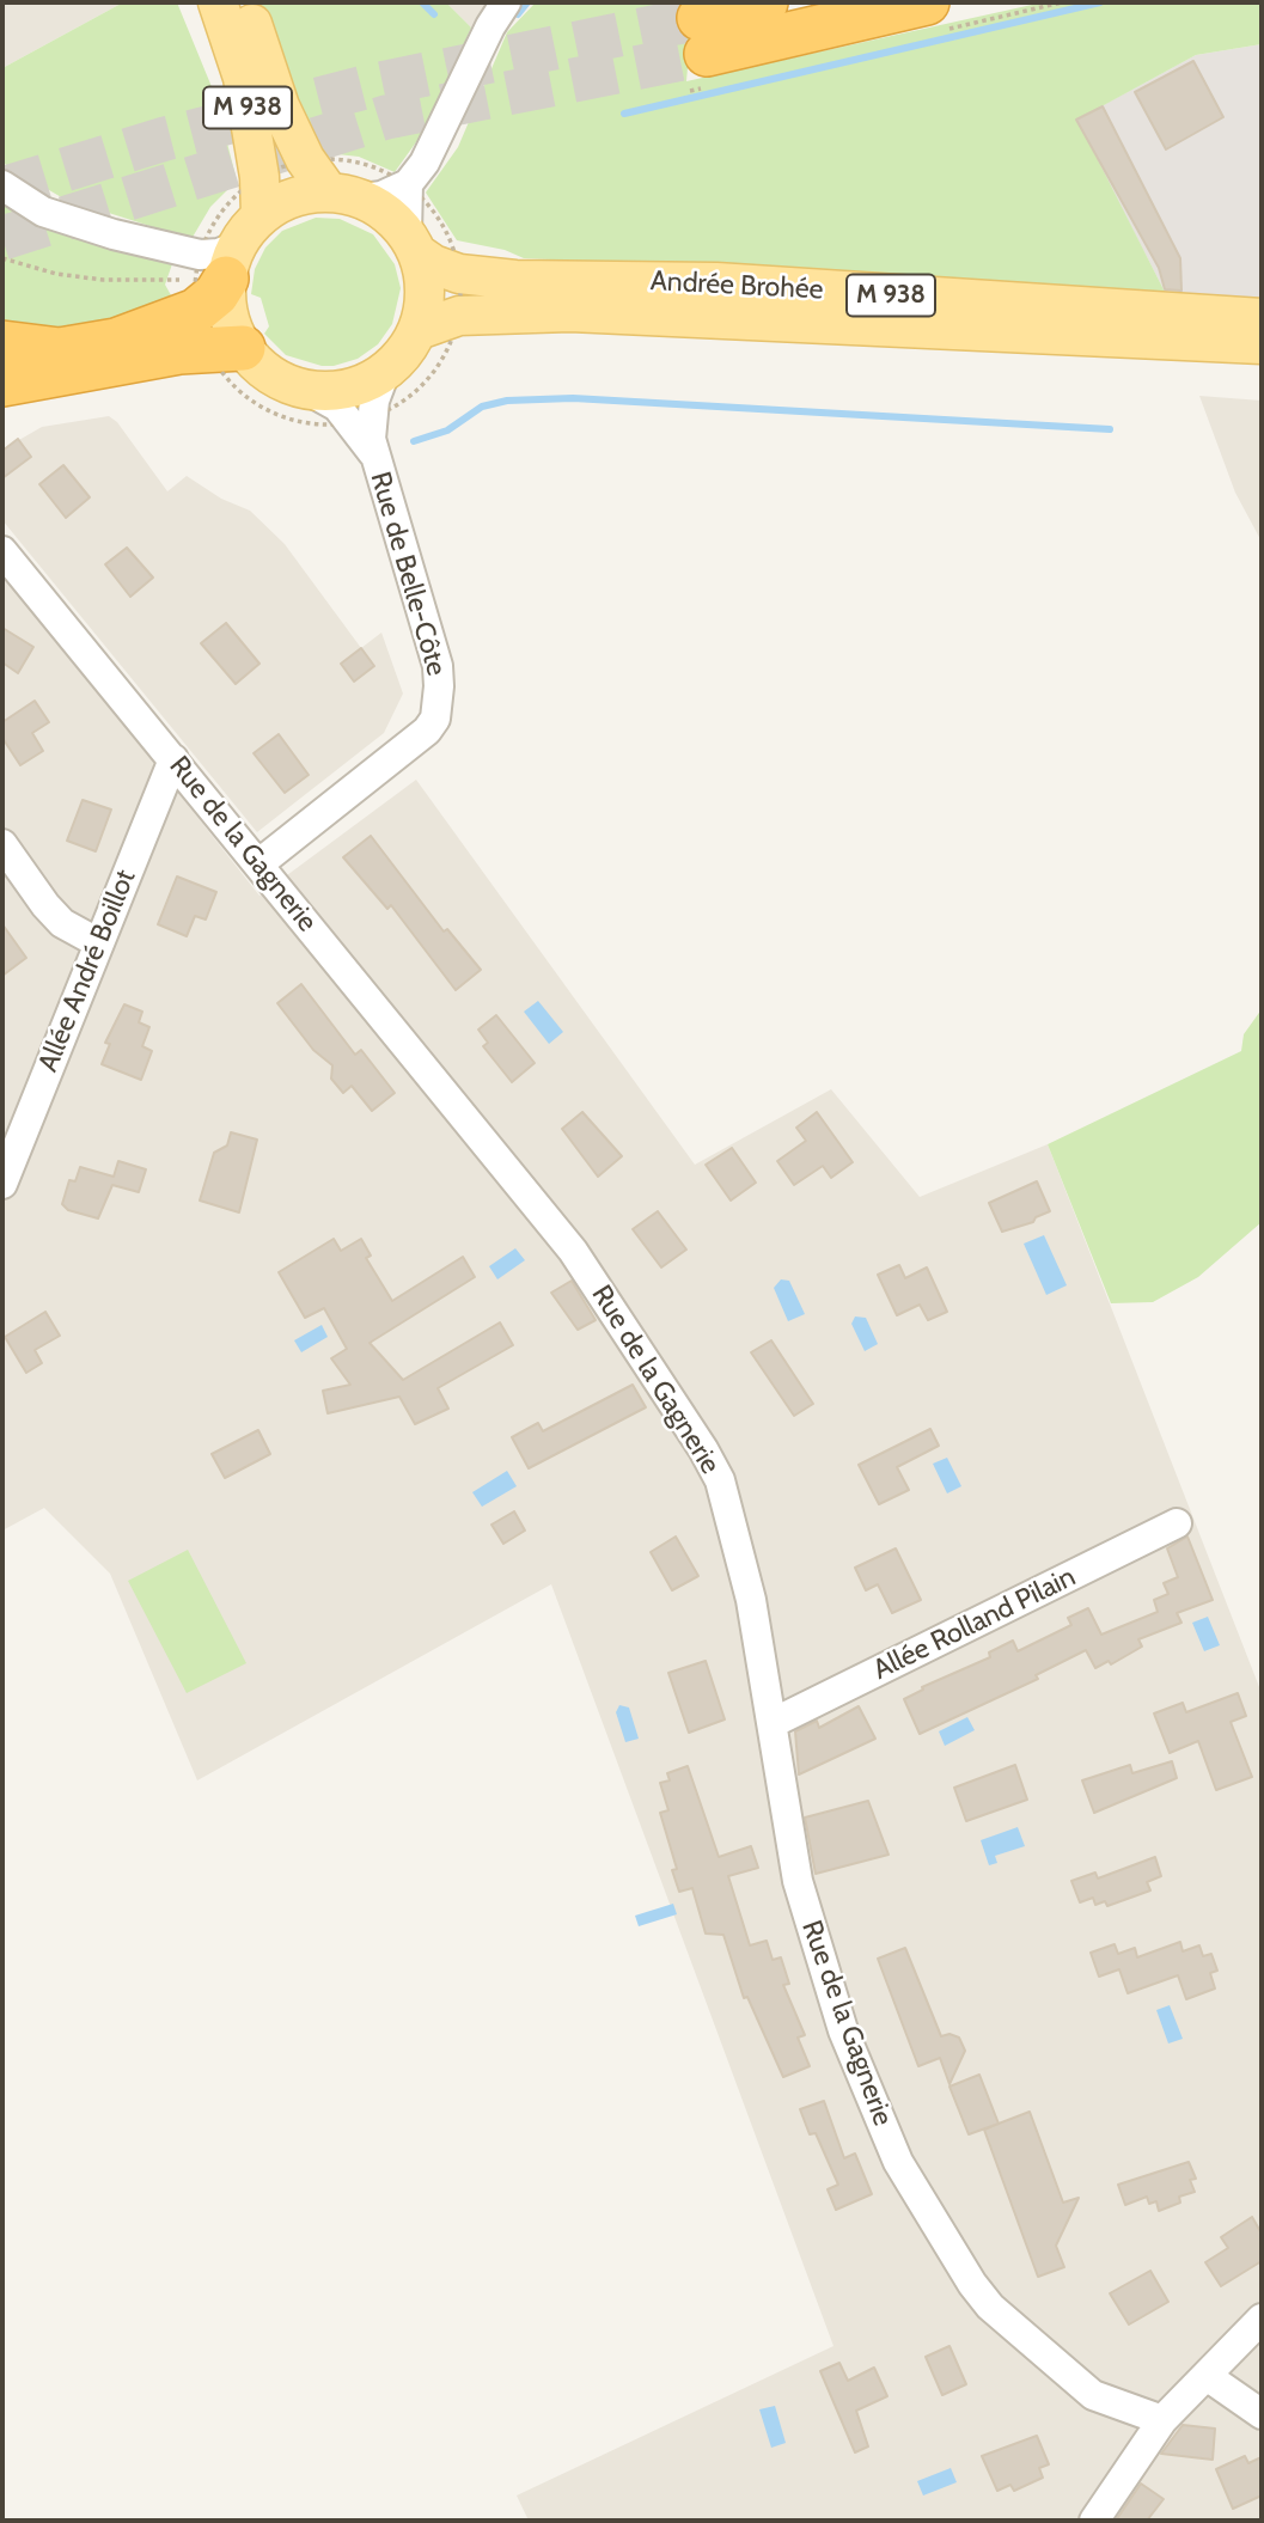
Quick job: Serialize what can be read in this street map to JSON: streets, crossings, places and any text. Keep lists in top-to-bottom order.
{
  "streets": {
    "main road": ["M 938", "Andrée Brohée"],
    "street": [
      "Rue de Belle-Côte",
      "Rue de la Gagnerie",
      "Allée André Boillot",
      "Allée Rolland Pilain"
    ]
  },
  "crossings": [
    ["M 938", "Andrée Brohée"],
    ["M 938", "Rue de Belle-Côte"],
    ["Andrée Brohée", "Rue de Belle-Côte"],
    ["Rue de Belle-Côte", "Rue de la Gagnerie"],
    ["Rue de la Gagnerie", "Allée André Boillot"],
    ["Rue de la Gagnerie", "Allée Rolland Pilain"]
  ]
}
